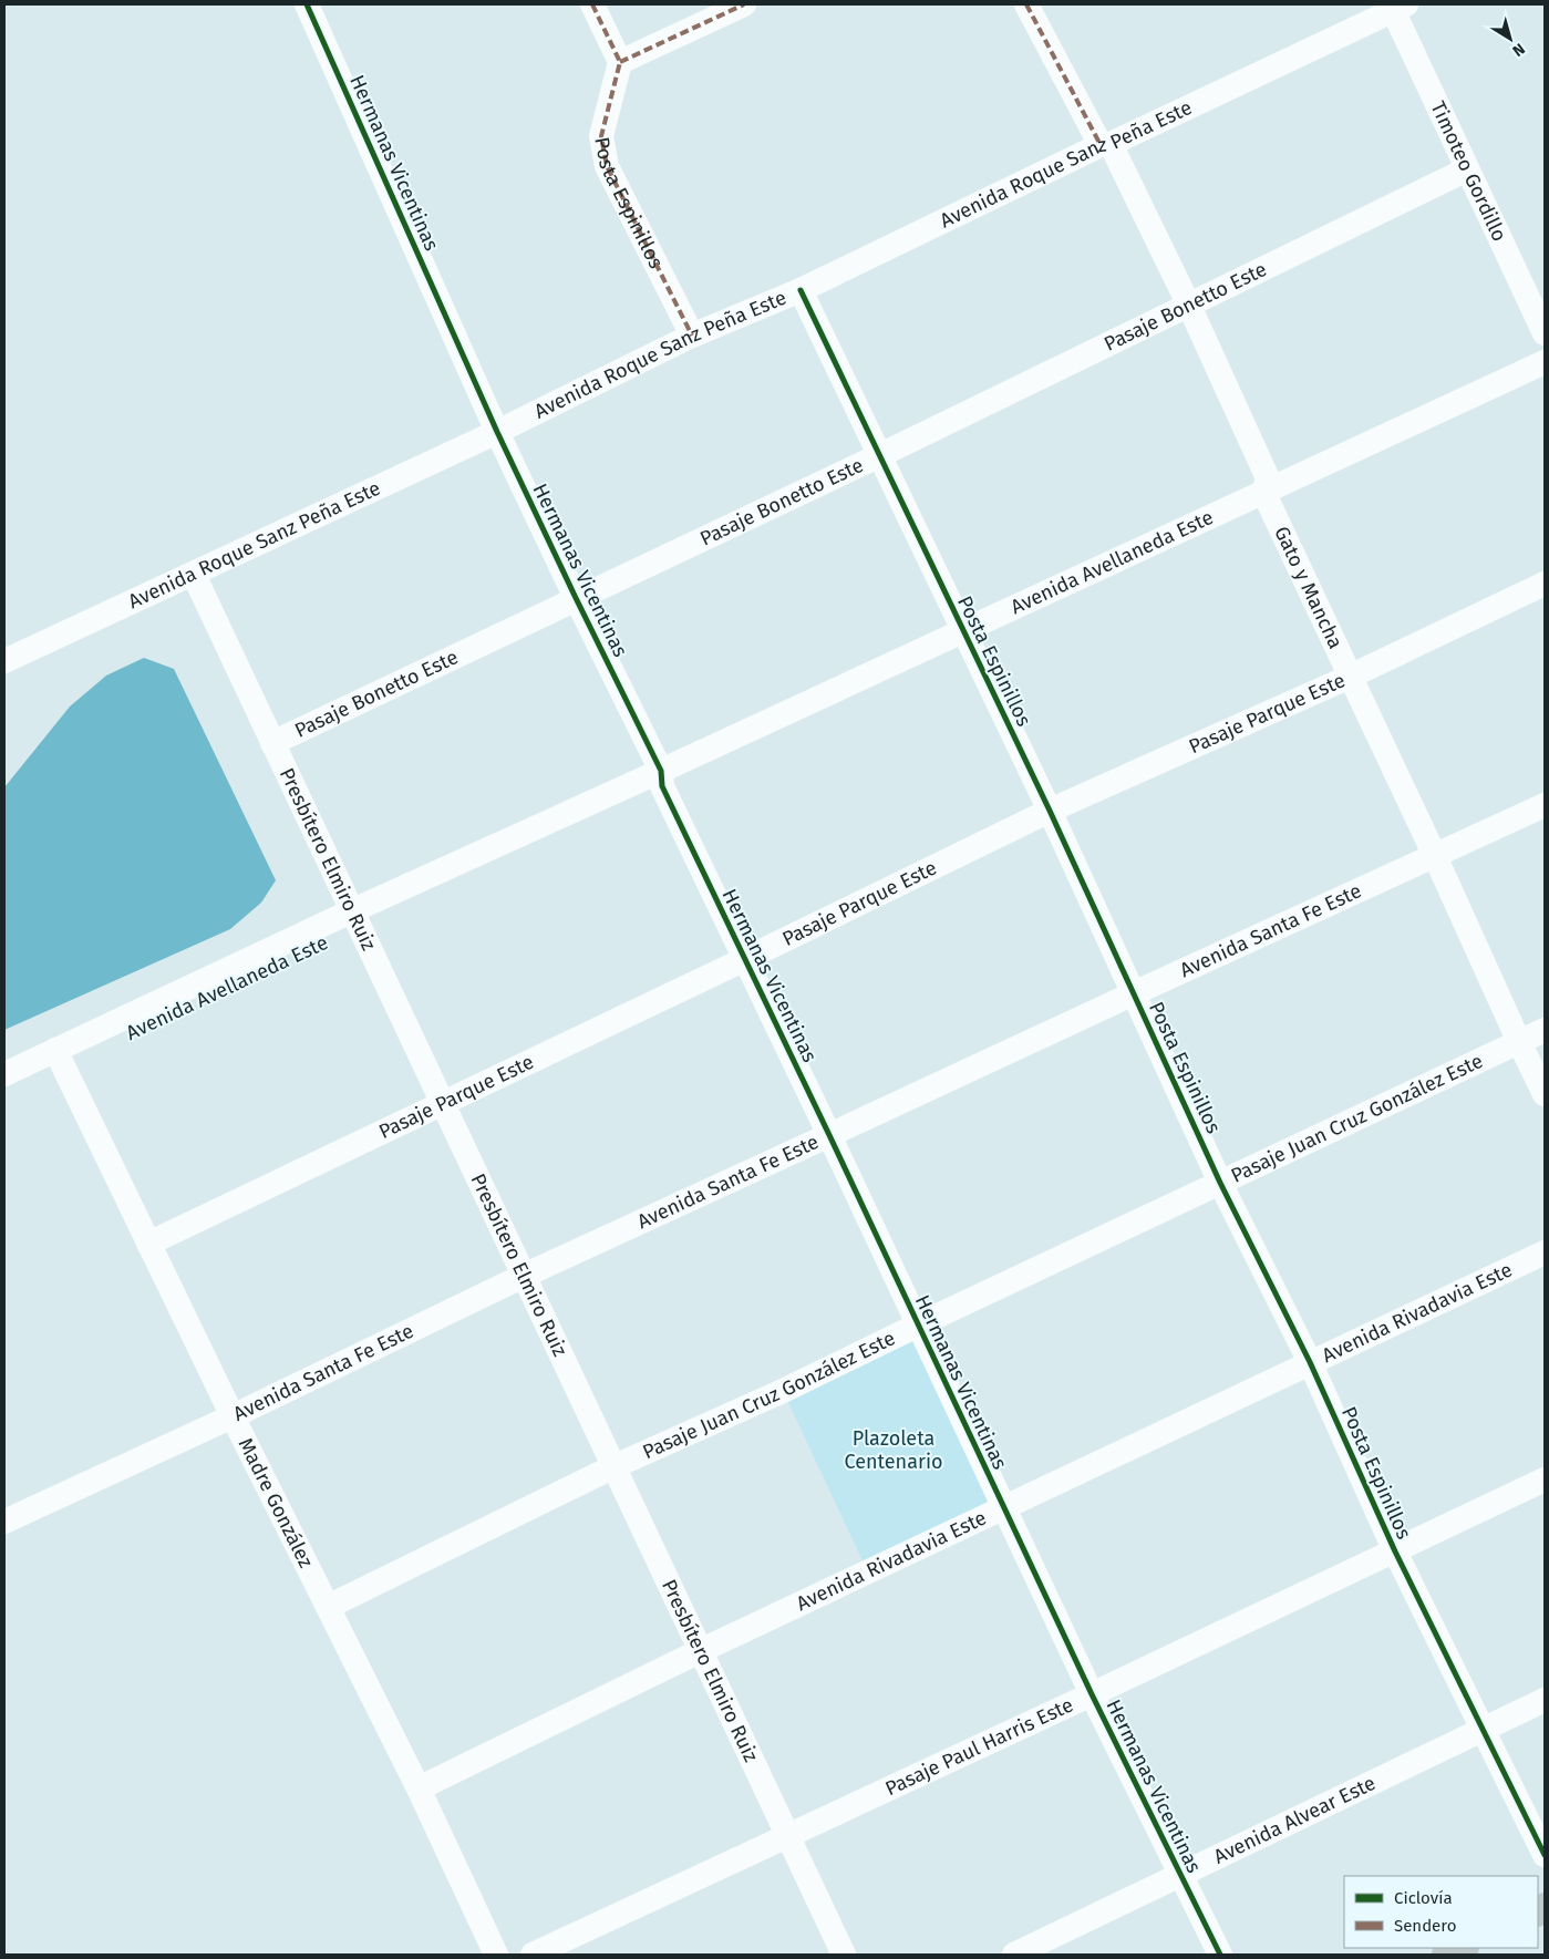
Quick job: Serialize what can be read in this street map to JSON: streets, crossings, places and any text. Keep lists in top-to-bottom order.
{
  "streets": {
    "street": [
      "Hermanas Vicentinas",
      "Avenida Roque Sanz Peña Este",
      "Timoteo Gordillo",
      "Posta Espinillos",
      "Pasaje Bonetto Este",
      "Avenida Avellaneda Este",
      "Gato y Mancha",
      "Pasaje Parque Este",
      "Presbítero Elmiro Ruiz",
      "Avenida Santa Fe Este",
      "Pasaje Juan Cruz González Este",
      "Avenida Rivadavia Este",
      "Madre González",
      "Pasaje Paul Harris Este",
      "Avenida Alvear Este"
    ]
  },
  "crossings": [
    ["Hermanas Vicentinas", "Avenida Roque Sanz Peña Este"],
    ["Hermanas Vicentinas", "Pasaje Bonetto Este"],
    ["Hermanas Vicentinas", "Avenida Avellaneda Este"],
    ["Hermanas Vicentinas", "Pasaje Parque Este"],
    ["Hermanas Vicentinas", "Avenida Santa Fe Este"],
    ["Hermanas Vicentinas", "Pasaje Juan Cruz González Este"],
    ["Hermanas Vicentinas", "Avenida Rivadavia Este"],
    ["Hermanas Vicentinas", "Pasaje Paul Harris Este"],
    ["Hermanas Vicentinas", "Avenida Alvear Este"],
    ["Avenida Roque Sanz Peña Este", "Timoteo Gordillo"],
    ["Avenida Roque Sanz Peña Este", "Posta Espinillos"],
    ["Avenida Roque Sanz Peña Este", "Gato y Mancha"],
    ["Avenida Roque Sanz Peña Este", "Presbítero Elmiro Ruiz"],
    ["Timoteo Gordillo", "Pasaje Bonetto Este"],
    ["Posta Espinillos", "Pasaje Bonetto Este"],
    ["Posta Espinillos", "Avenida Avellaneda Este"],
    ["Posta Espinillos", "Pasaje Parque Este"],
    ["Posta Espinillos", "Avenida Santa Fe Este"],
    ["Posta Espinillos", "Pasaje Juan Cruz González Este"],
    ["Posta Espinillos", "Avenida Rivadavia Este"],
    ["Posta Espinillos", "Pasaje Paul Harris Este"],
    ["Posta Espinillos", "Avenida Alvear Este"],
    ["Pasaje Bonetto Este", "Gato y Mancha"],
    ["Pasaje Bonetto Este", "Presbítero Elmiro Ruiz"],
    ["Avenida Avellaneda Este", "Gato y Mancha"],
    ["Avenida Avellaneda Este", "Presbítero Elmiro Ruiz"],
    ["Avenida Avellaneda Este", "Madre González"],
    ["Gato y Mancha", "Pasaje Parque Este"],
    ["Gato y Mancha", "Avenida Santa Fe Este"],
    ["Gato y Mancha", "Pasaje Juan Cruz González Este"],
    ["Pasaje Parque Este", "Presbítero Elmiro Ruiz"],
    ["Pasaje Parque Este", "Madre González"],
    ["Presbítero Elmiro Ruiz", "Avenida Santa Fe Este"],
    ["Presbítero Elmiro Ruiz", "Pasaje Juan Cruz González Este"],
    ["Presbítero Elmiro Ruiz", "Avenida Rivadavia Este"],
    ["Presbítero Elmiro Ruiz", "Pasaje Paul Harris Este"],
    ["Avenida Santa Fe Este", "Madre González"],
    ["Pasaje Juan Cruz González Este", "Madre González"],
    ["Avenida Rivadavia Este", "Madre González"]
  ],
  "parks": ["Plazoleta Centenario"],
  "legend": ["Ciclovía", "Sendero"],
  "north": "bottom right"
}
